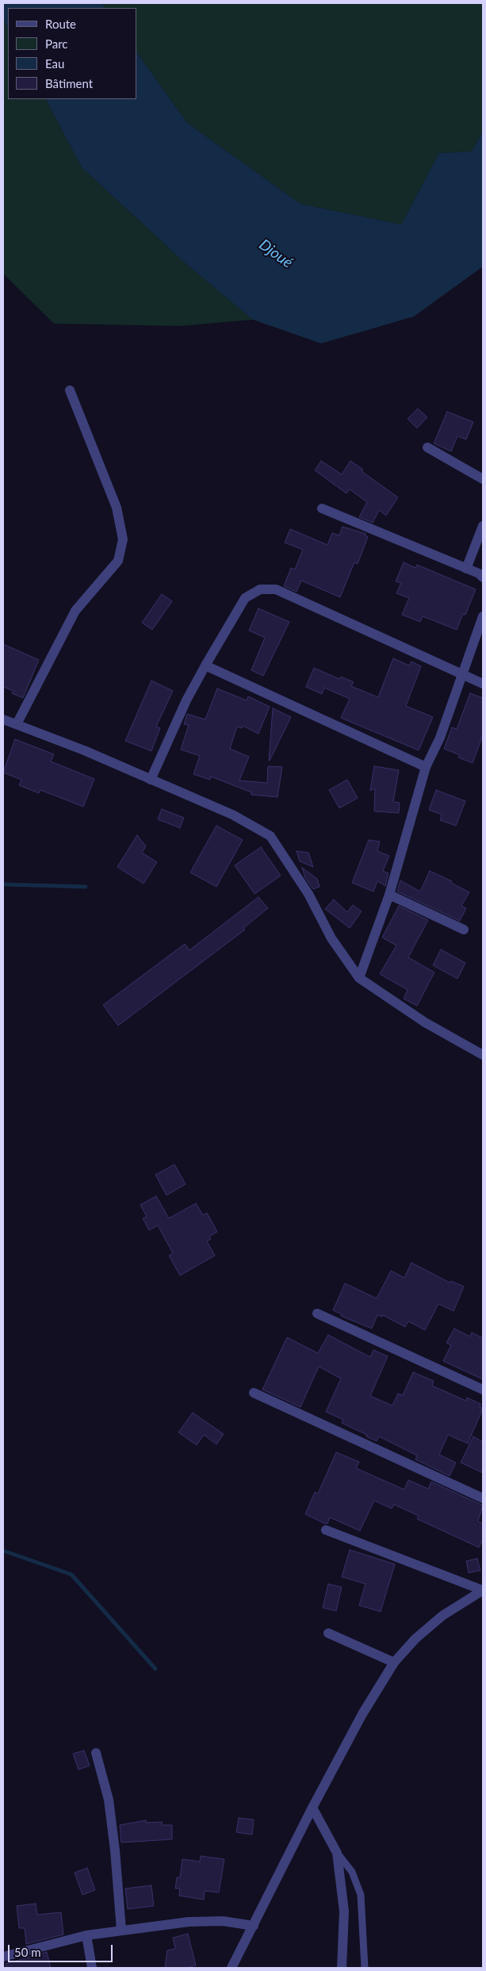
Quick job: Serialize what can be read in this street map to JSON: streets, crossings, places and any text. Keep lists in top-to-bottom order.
{
  "water": ["Djoué"],
  "legend": [
    "Route",
    "Parc",
    "Eau",
    "Bâtiment"
  ],
  "scale_bar": "50 m"
}
